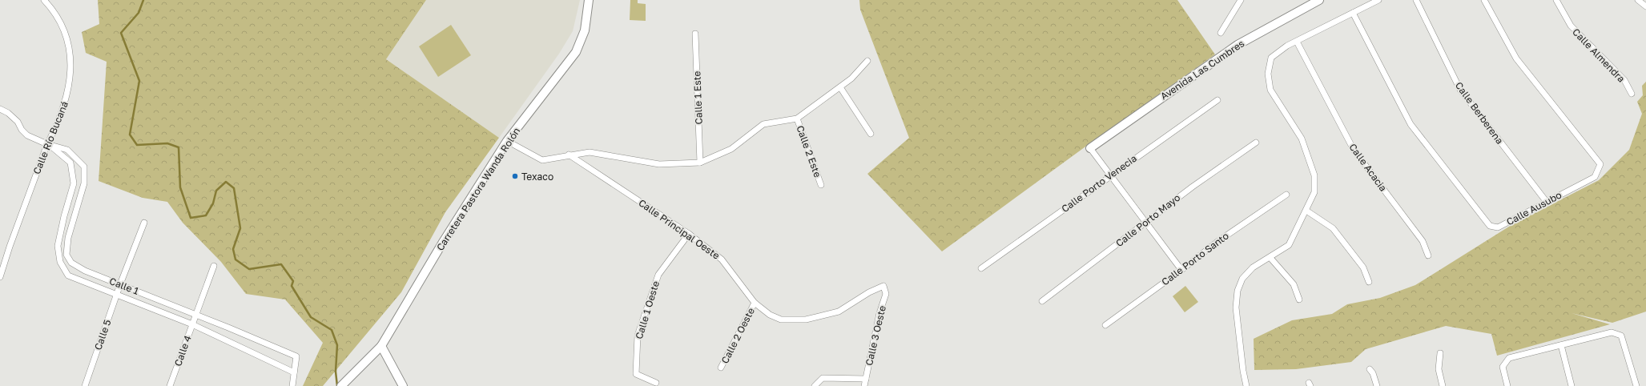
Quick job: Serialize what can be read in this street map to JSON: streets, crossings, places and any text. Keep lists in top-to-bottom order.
{
  "streets": {
    "street": [
      "Calle Almendra",
      "Avenida Las Cumbres",
      "Calle 1 Este",
      "Calle Berberena",
      "Calle Río Bucaná",
      "Calle 2 Este",
      "Calle Acacia",
      "Calle Porto Venecia",
      "Carretera Pastora Wanda Rolón",
      "Calle Ausubo",
      "Calle Porto Mayo",
      "Calle Principal Oeste",
      "Calle Porto Santo",
      "Calle 1",
      "Calle 1 Oeste",
      "Calle 5",
      "Calle 2 Oeste",
      "Calle 3 Oeste",
      "Calle 4"
    ]
  },
  "crossings": [
    ["Calle Berberena", "Calle Ausubo"],
    ["Calle Río Bucaná", "Calle 1"],
    ["Calle Principal Oeste", "Calle 1 Oeste"],
    ["Calle Principal Oeste", "Calle 2 Oeste"],
    ["Calle Principal Oeste", "Calle 3 Oeste"],
    ["Calle 1", "Calle 5"],
    ["Calle 1", "Calle 4"]
  ],
  "places": ["Texaco"]
}
